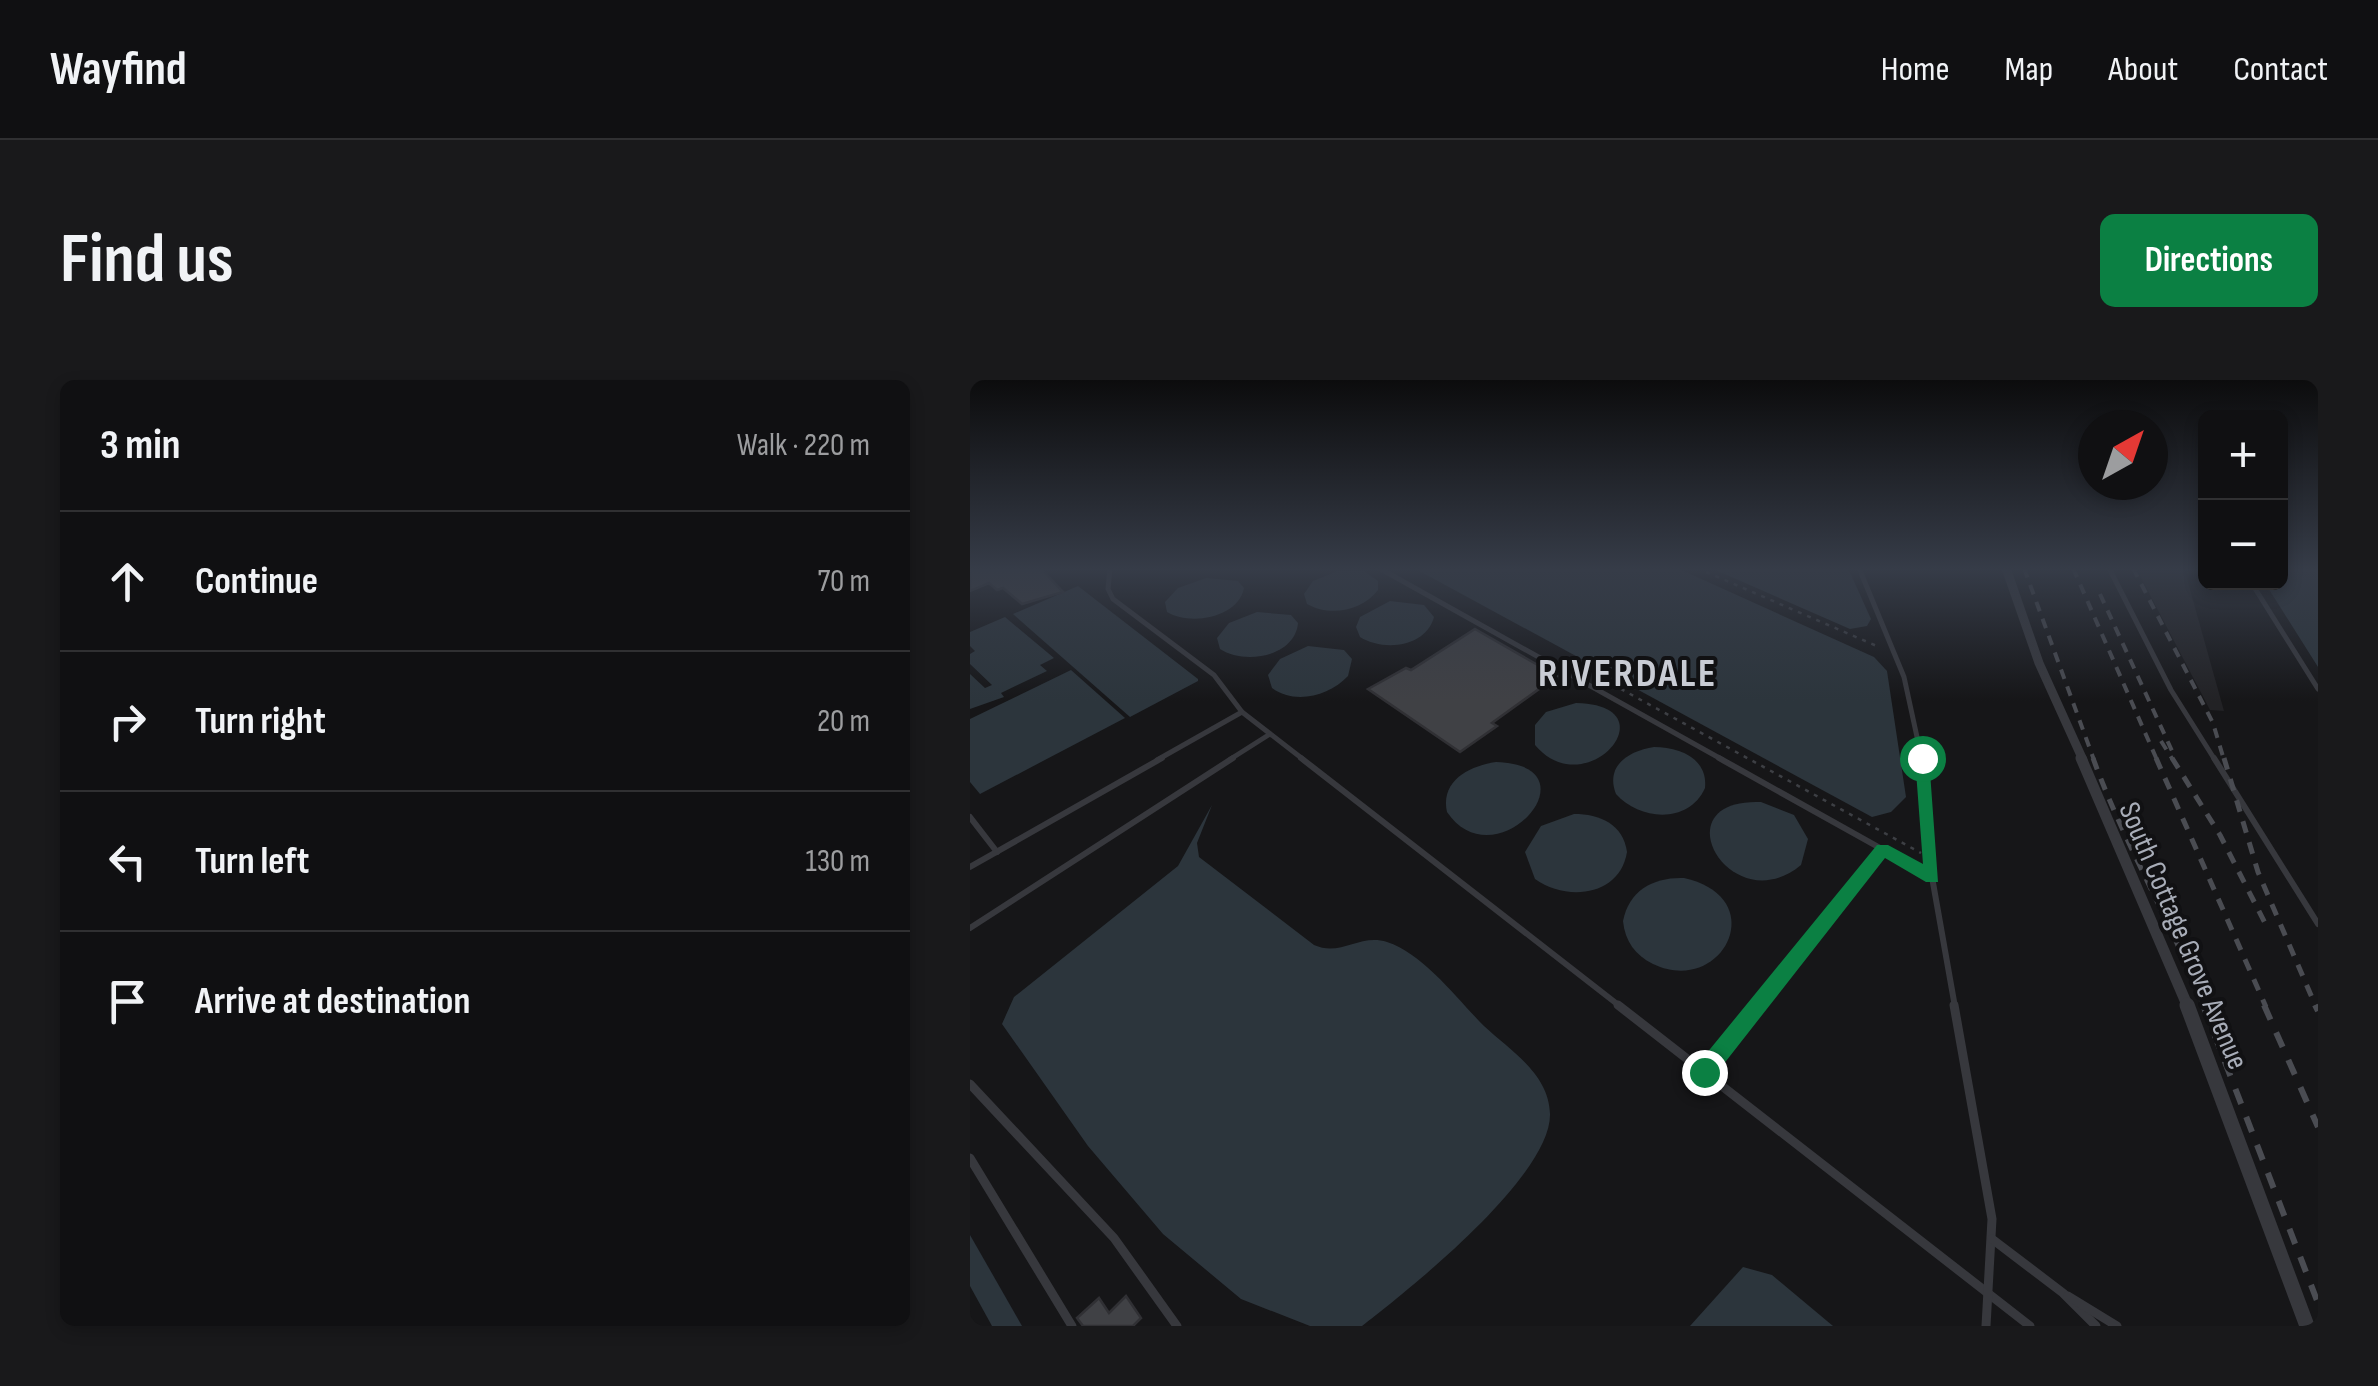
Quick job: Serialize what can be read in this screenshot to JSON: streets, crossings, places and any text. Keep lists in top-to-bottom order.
{
  "streets": {
    "street": ["South Cottage Grove Avenue"]
  },
  "districts": ["RIVERDALE"],
  "north": "top right",
  "page": {
    "header": "Wayfind",
    "nav": [
      "Home",
      "Map",
      "About",
      "Contact"
    ],
    "buttons": "Directions",
    "title": "Find us",
    "heading": ["3 min", "Walk · 220 m"],
    "map_buttons": ["+", "−"],
    "list": [
      ["Continue", "70 m"],
      ["Turn right", "20 m"],
      ["Turn left", "130 m"],
      "Arrive at destination"
    ]
  }
}
